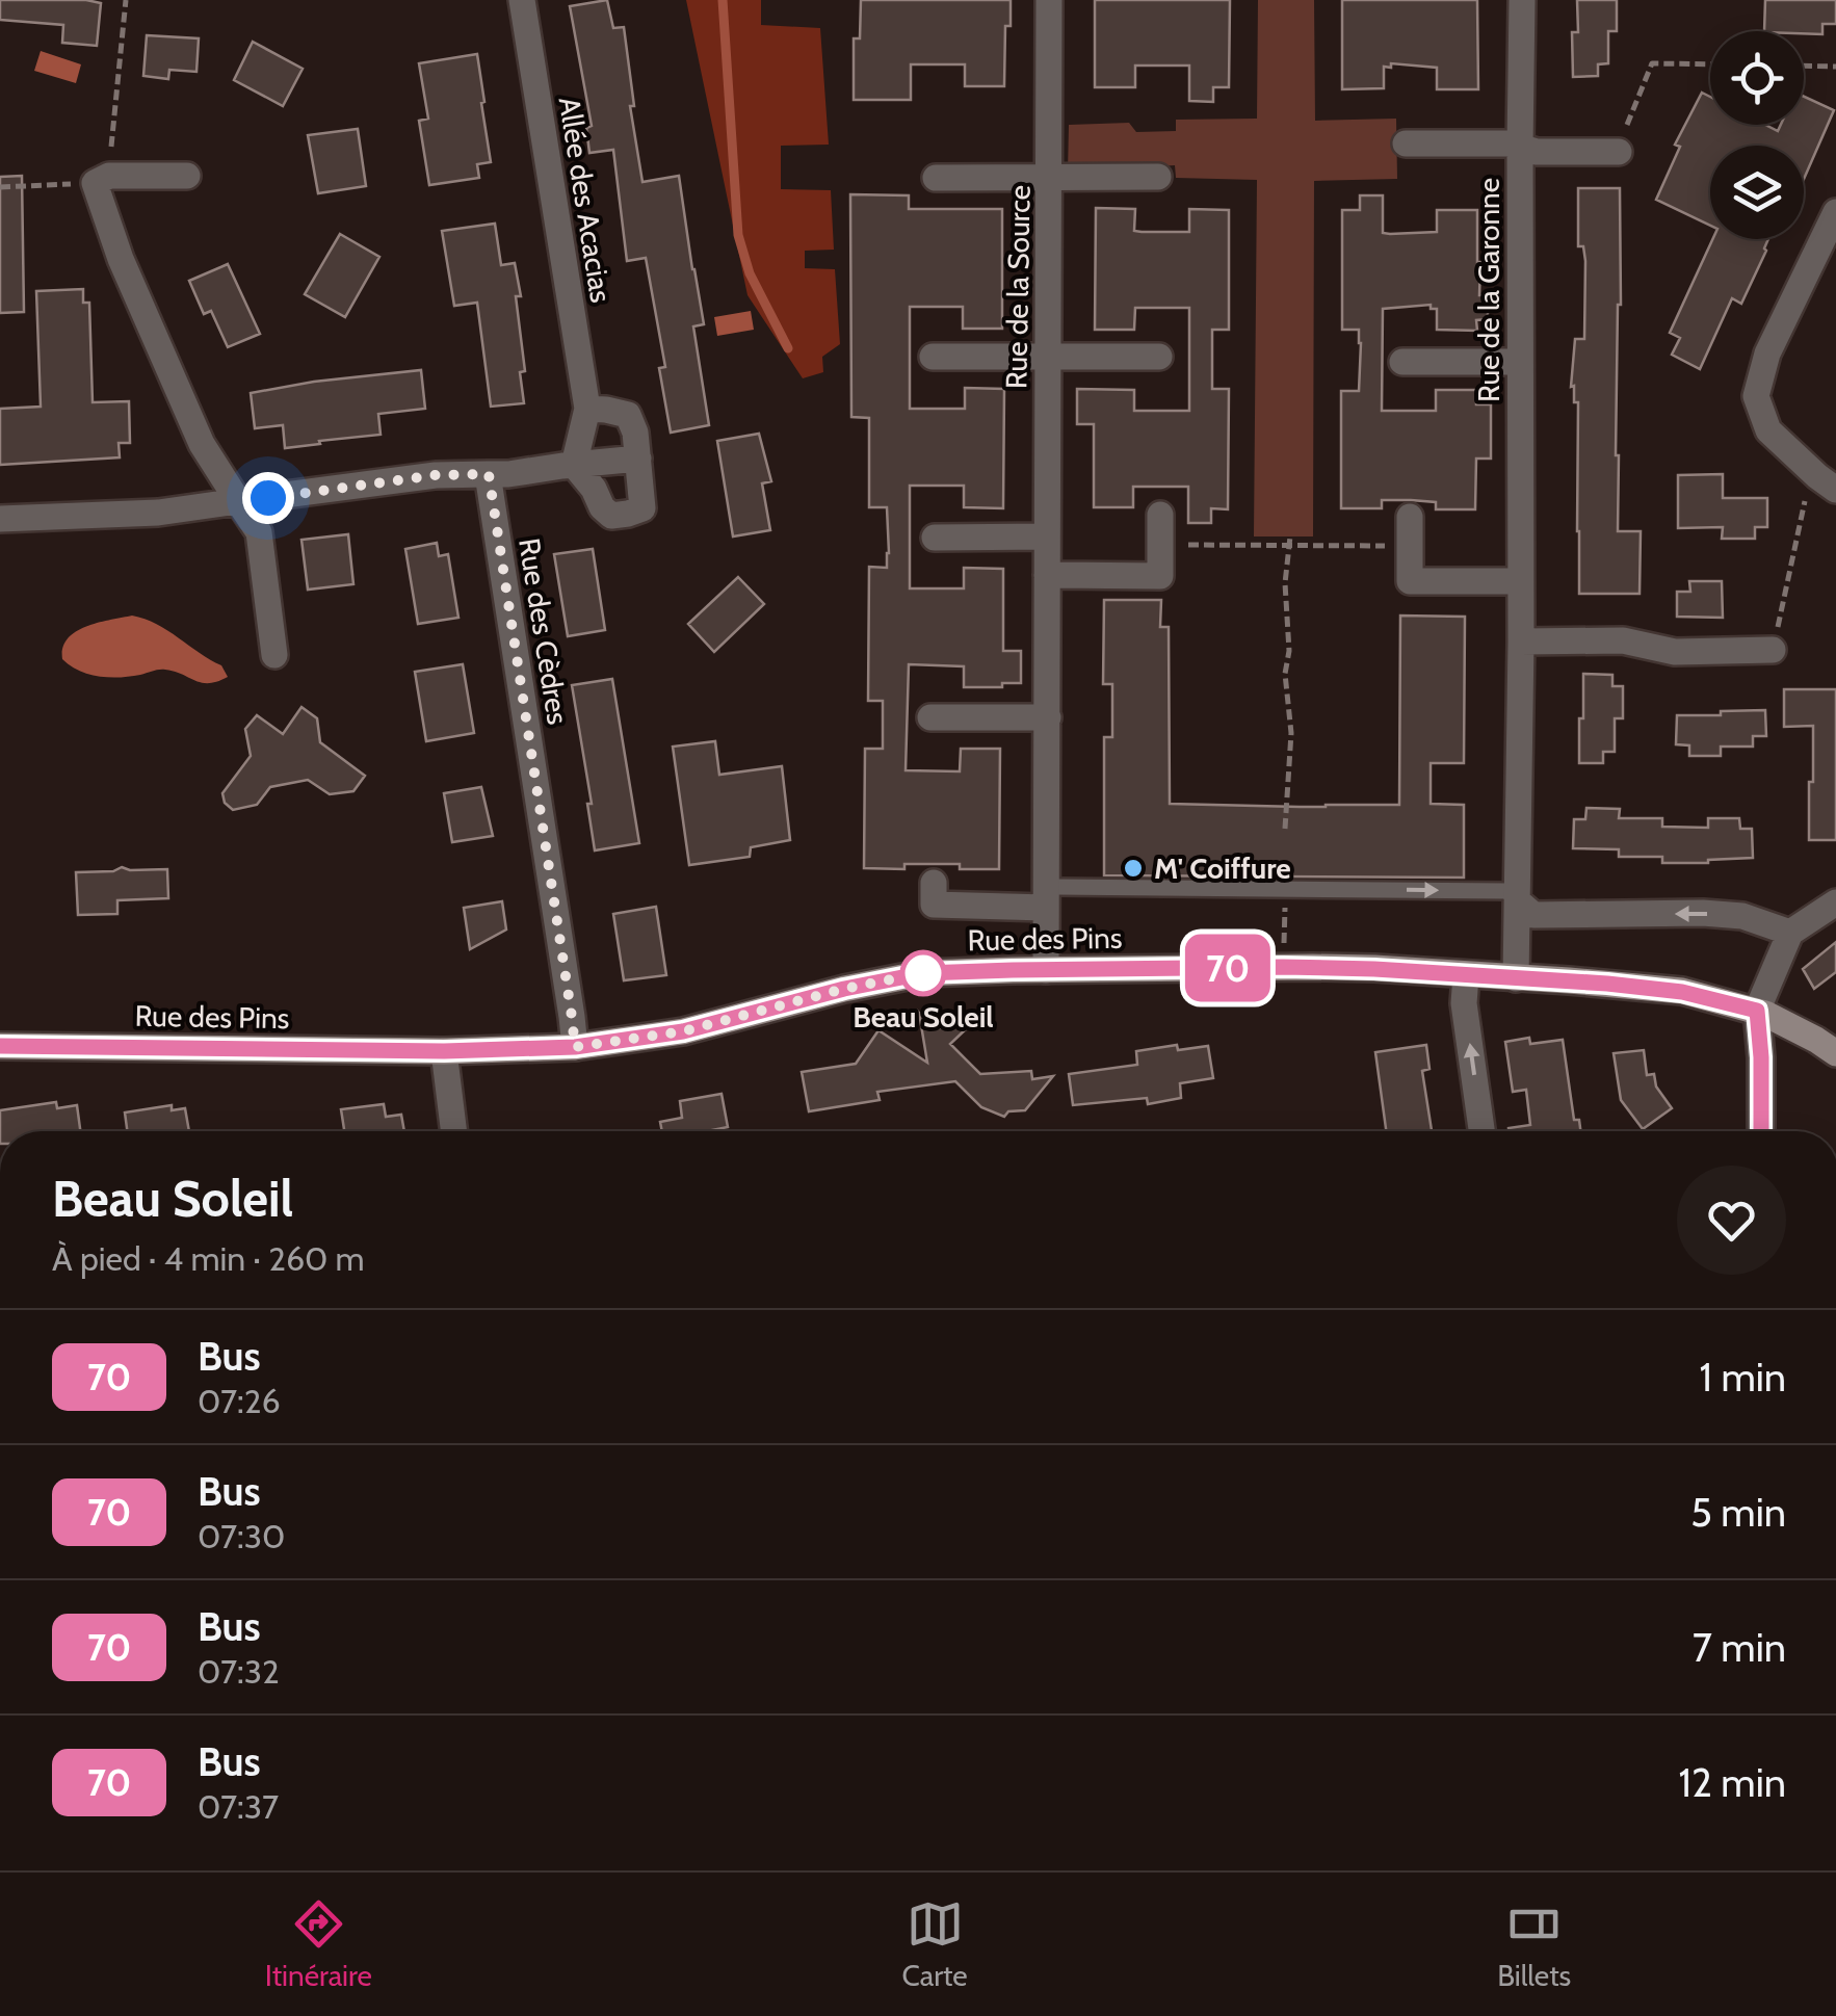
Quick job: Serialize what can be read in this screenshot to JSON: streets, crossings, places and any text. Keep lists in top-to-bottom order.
{
  "streets": {
    "street": [
      "Allée des Acacias",
      "Rue de la Source",
      "Rue de la Garonne",
      "Rue des Cèdres",
      "Rue des Pins"
    ]
  },
  "crossings": [
    ["Rue de la Source", "Rue des Pins"],
    ["Rue de la Garonne", "Rue des Pins"],
    ["Rue des Cèdres", "Rue des Pins"]
  ],
  "places": ["M' Coiffure", "Beau Soleil"],
  "lines": ["bus line 70"],
  "page": {
    "on_map": "70",
    "heading": ["Beau Soleil", "À pied · 4 min · 260 m"],
    "list": [
      {
        "mark": "70",
        "name": "Bus",
        "note": "07:26",
        "value": "1 min"
      },
      {
        "mark": "70",
        "name": "Bus",
        "note": "07:30",
        "value": "5 min"
      },
      {
        "mark": "70",
        "name": "Bus",
        "note": "07:32",
        "value": "7 min"
      },
      {
        "mark": "70",
        "name": "Bus",
        "note": "07:37",
        "value": "12 min"
      }
    ],
    "tabs": ["Itinéraire", "Carte", "Billets"]
  }
}
